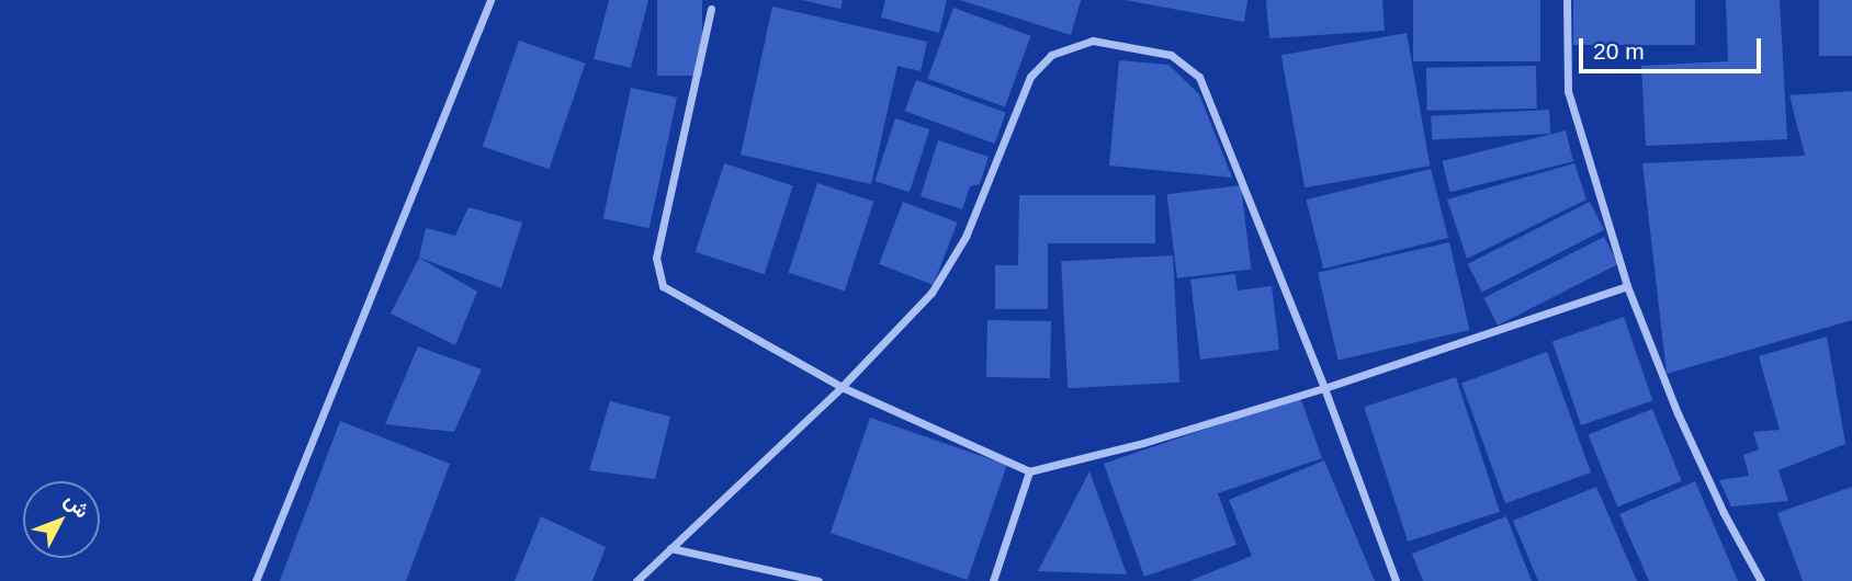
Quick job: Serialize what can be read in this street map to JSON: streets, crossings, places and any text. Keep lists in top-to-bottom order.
{
  "scale_bar": "20 m",
  "north": "top right"
}
